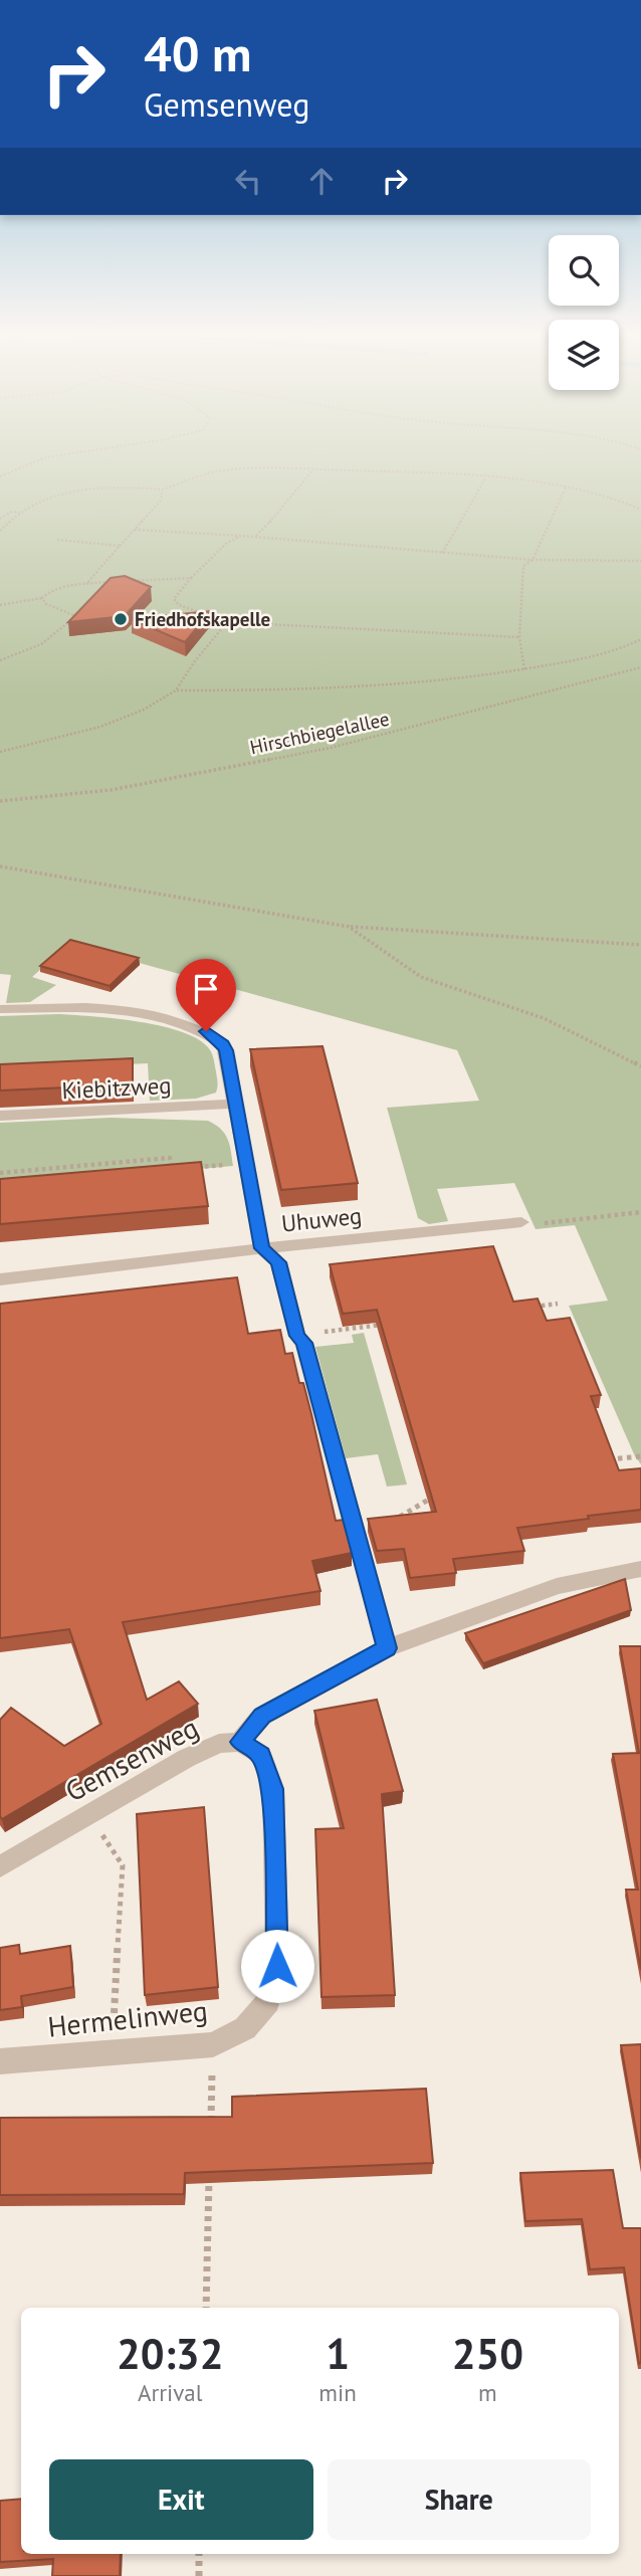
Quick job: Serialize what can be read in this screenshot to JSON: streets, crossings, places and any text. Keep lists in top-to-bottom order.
{
  "streets": {
    "street": [
      "Kiebitzweg",
      "Uhuweg",
      "Gemsenweg",
      "Hermelinweg"
    ],
    "path": ["Hirschbiegelallee"]
  },
  "crossings": [
    ["Gemsenweg", "Hermelinweg"]
  ],
  "places": ["Friedhofskapelle"],
  "page": {
    "turn": ["40 m", "Gemsenweg"],
    "eta": [
      "20:32",
      "Arrival",
      "1",
      "min",
      "250",
      "m"
    ],
    "buttons": ["Exit", "Share"]
  }
}
